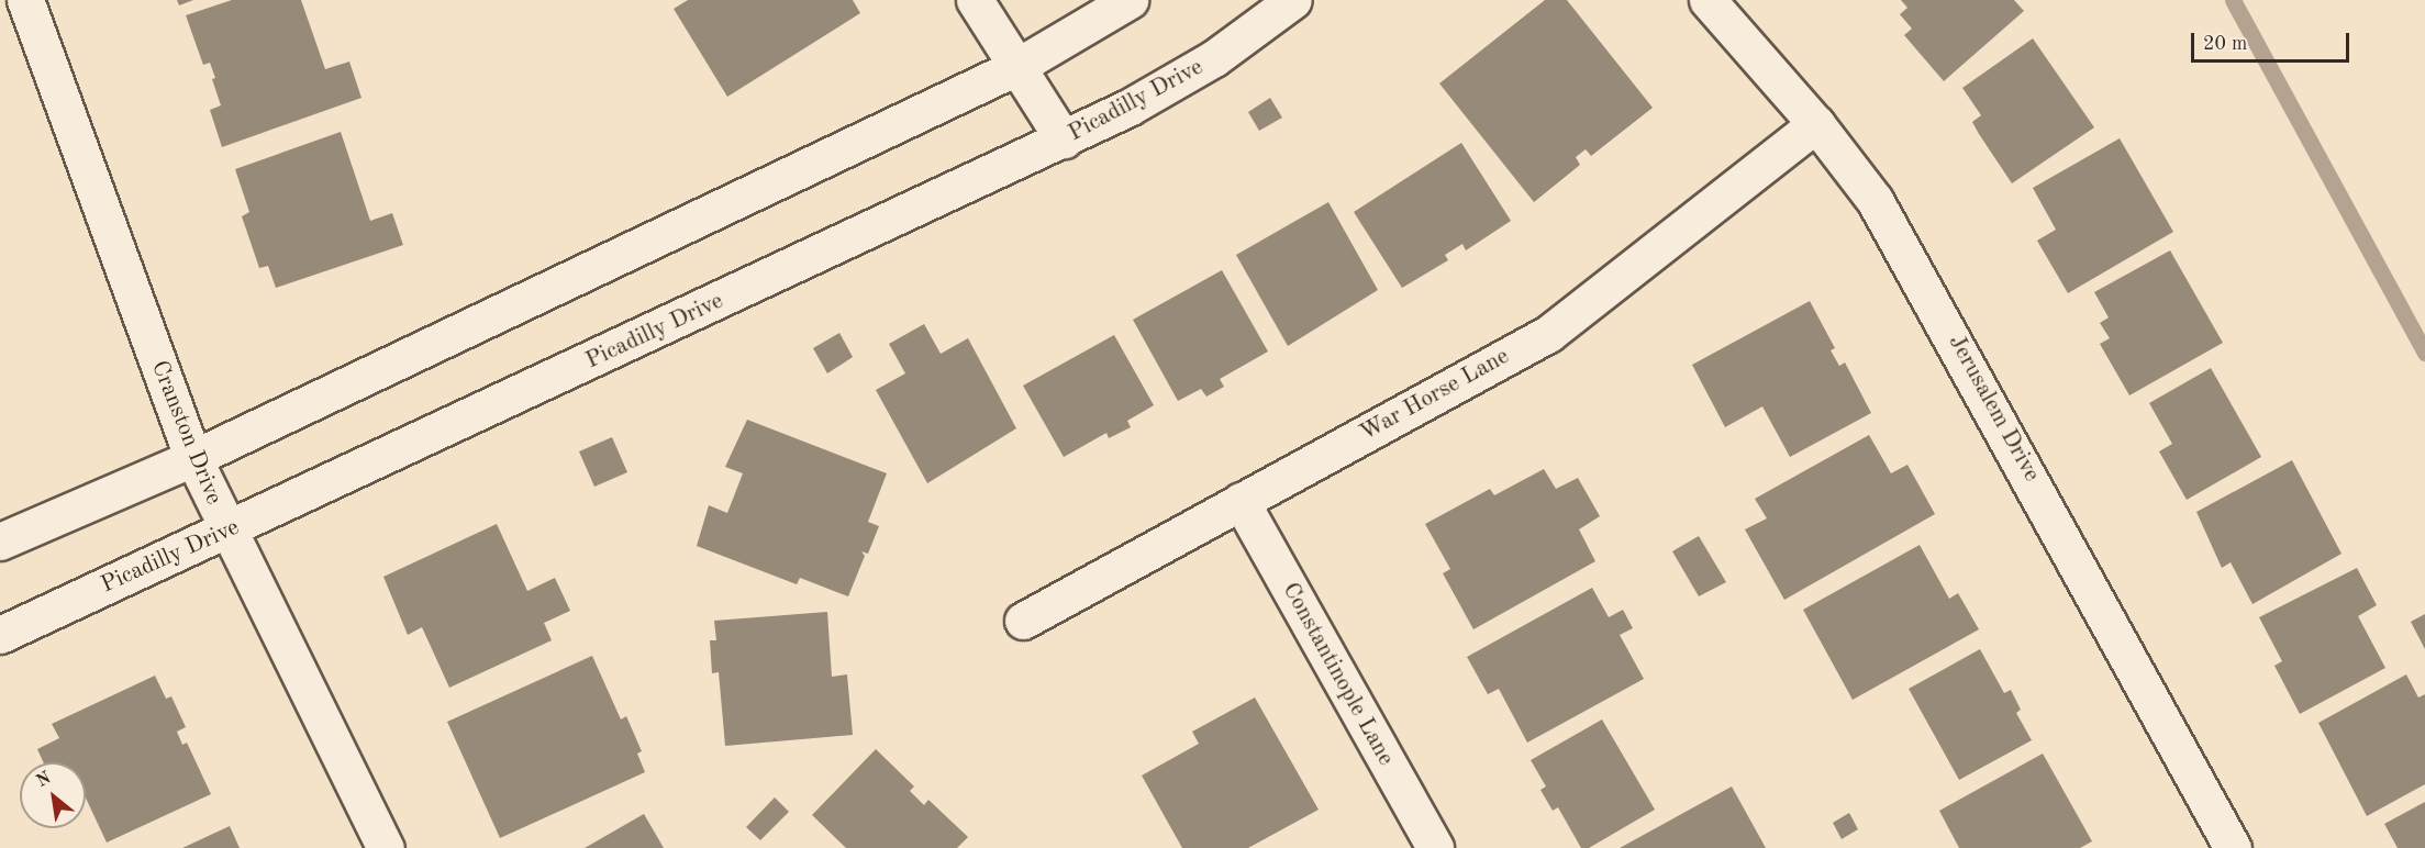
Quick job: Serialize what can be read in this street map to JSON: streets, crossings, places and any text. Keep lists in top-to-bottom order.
{
  "streets": {
    "street": [
      "Picadilly Drive",
      "War Horse Lane",
      "Jerusalem Drive",
      "Cranston Drive",
      "Constantinople Lane"
    ]
  },
  "crossings": [
    ["Picadilly Drive", "Cranston Drive"],
    ["War Horse Lane", "Jerusalem Drive"],
    ["War Horse Lane", "Constantinople Lane"]
  ],
  "scale_bar": "20 m",
  "north": "top left"
}
